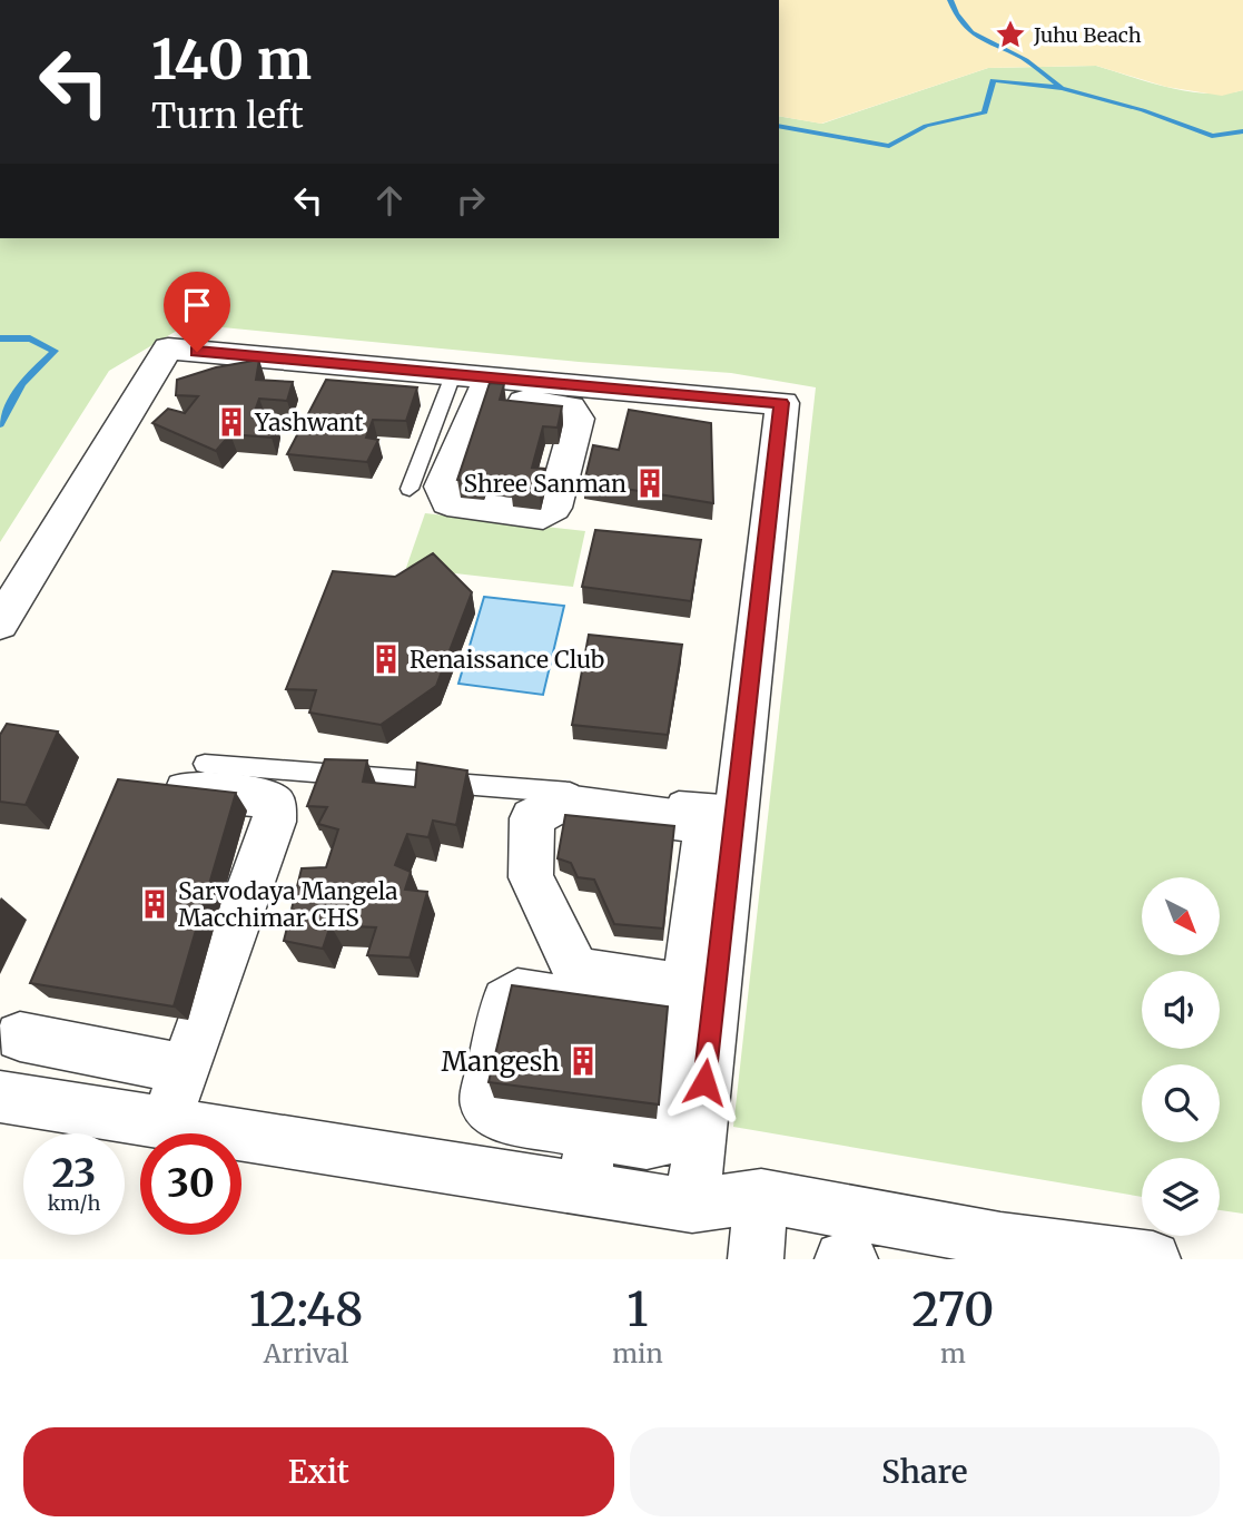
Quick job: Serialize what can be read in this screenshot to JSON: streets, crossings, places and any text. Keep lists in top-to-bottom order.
{
  "places": {
    "place": ["Juhu Beach"],
    "building": [
      "Yashwant",
      "Shree Sanman",
      "Renaissance Club",
      "Sarvodaya Mangela Macchimar CHS",
      "Mangesh"
    ]
  },
  "north": "bottom right",
  "page": {
    "turn": ["140 m", "Turn left"],
    "speed": "23 km/h",
    "limit": "30",
    "eta": [
      "12:48",
      "Arrival",
      "1",
      "min",
      "270",
      "m"
    ],
    "buttons": ["Exit", "Share"]
  }
}
